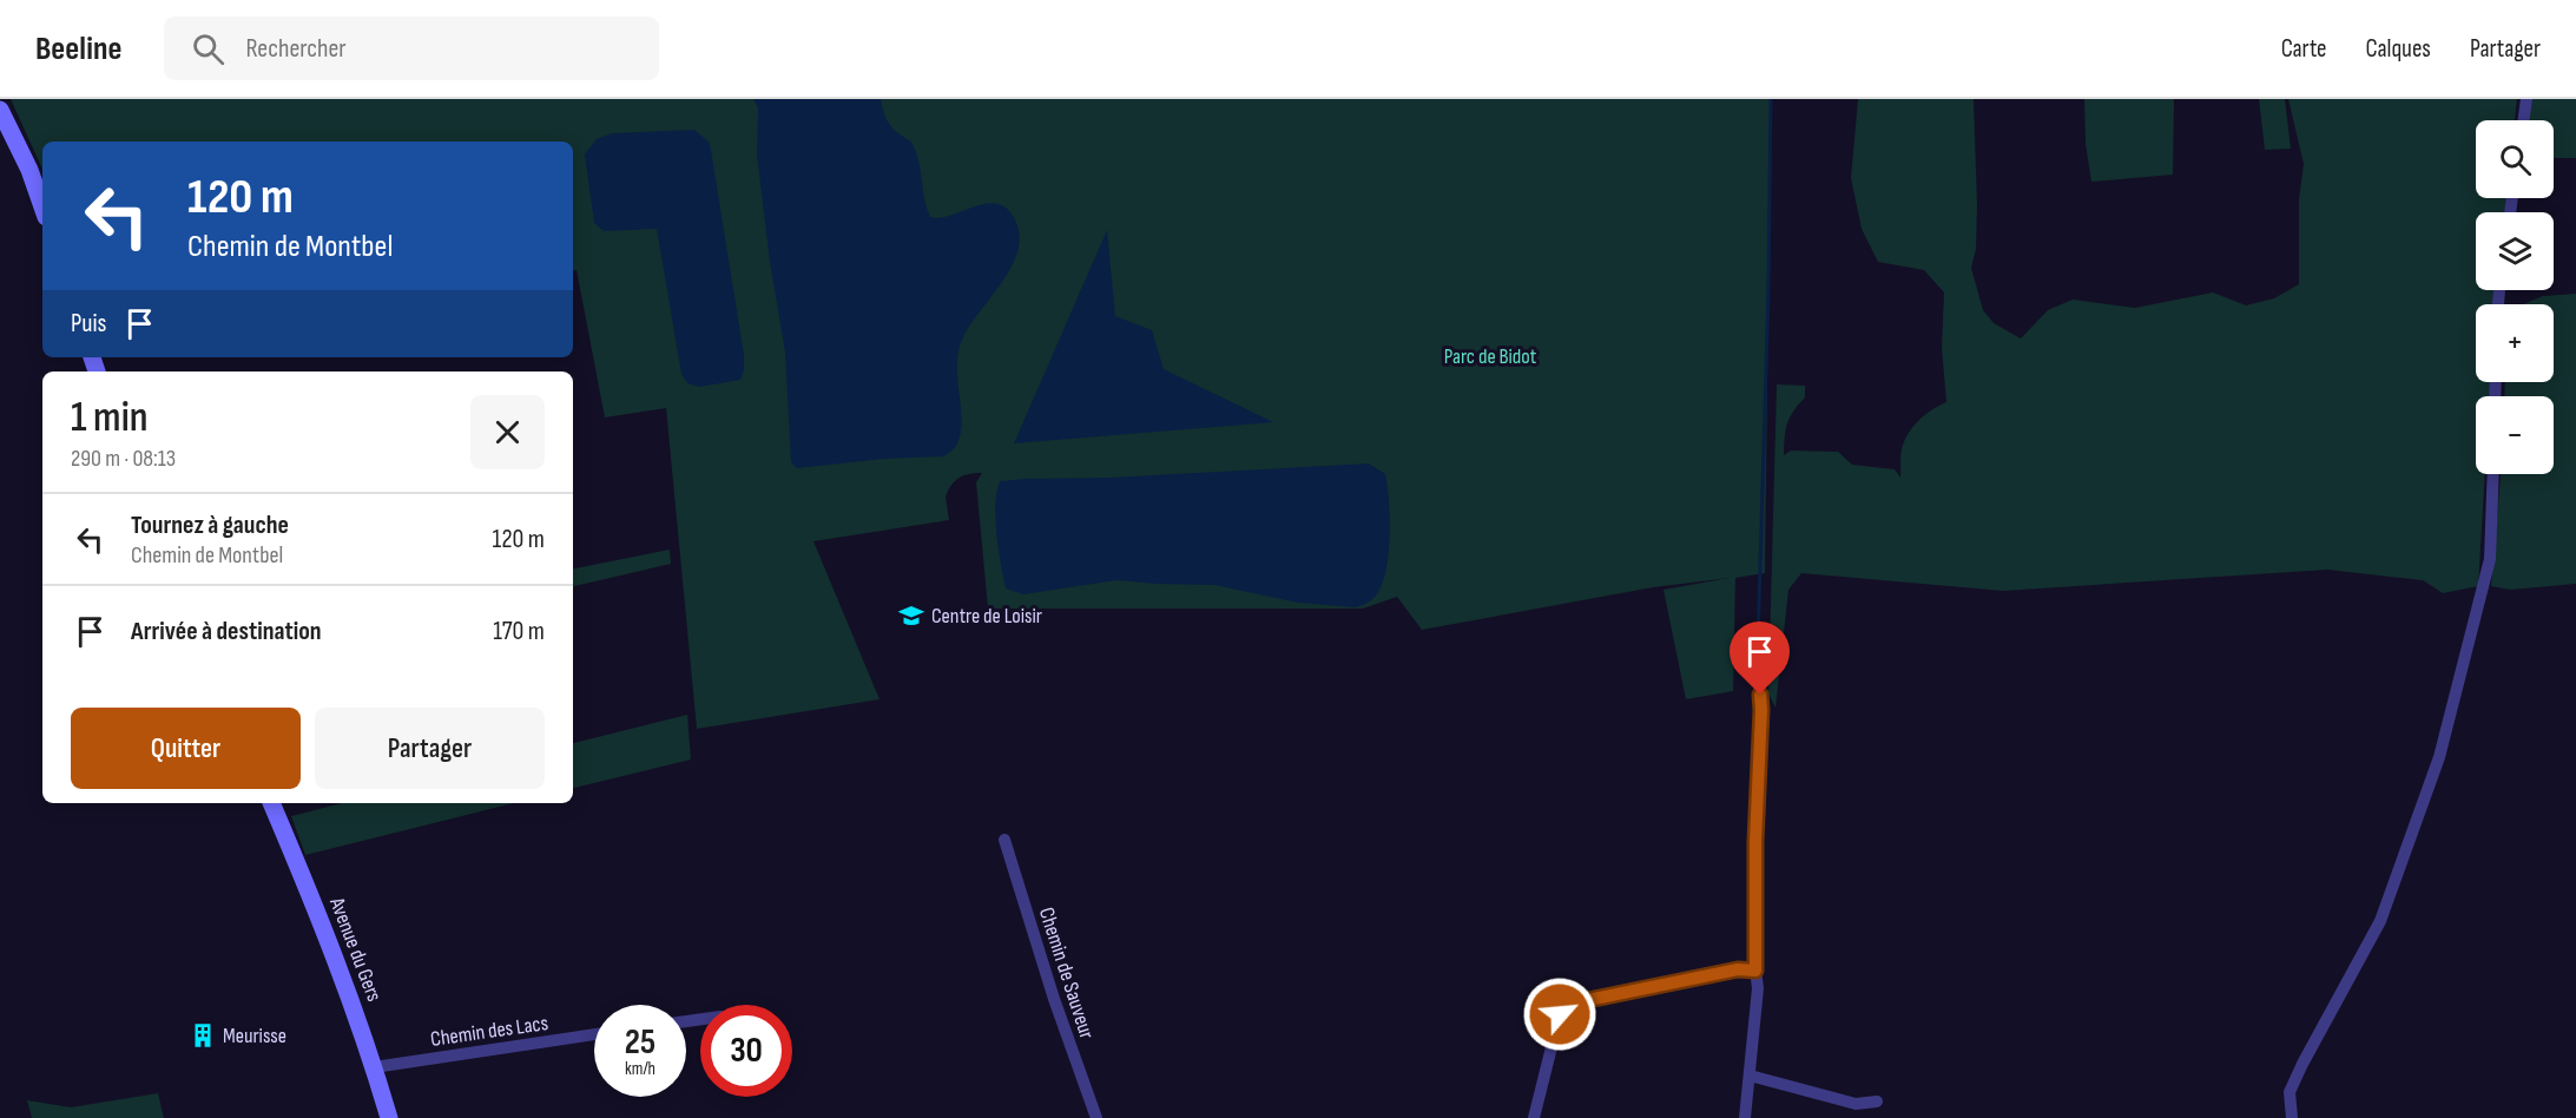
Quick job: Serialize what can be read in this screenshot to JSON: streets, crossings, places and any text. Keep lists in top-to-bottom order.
{
  "streets": {
    "main road": ["Avenue du Gers"],
    "street": ["Chemin de Sauveur", "Chemin des Lacs"]
  },
  "crossings": [
    ["Avenue du Gers", "Chemin des Lacs"]
  ],
  "parks": ["Parc de Bidot"],
  "places": {
    "school or university": ["Centre de Loisir"],
    "building": ["Meurisse"]
  },
  "page": {
    "header": "Beeline",
    "search": "Rechercher",
    "nav": ["Carte", "Calques", "Partager"],
    "map_buttons": ["+", "−"],
    "turn": ["120 m", "Chemin de Montbel"],
    "then": "Puis",
    "heading": ["1 min", "290 m · 08:13"],
    "list": [
      {
        "name": "Tournez à gauche",
        "note": "Chemin de Montbel",
        "value": "120 m"
      },
      {
        "name": "Arrivée à destination",
        "value": "170 m"
      }
    ],
    "buttons": ["Quitter", "Partager"],
    "speed": "25 km/h",
    "limit": "30"
  }
}
